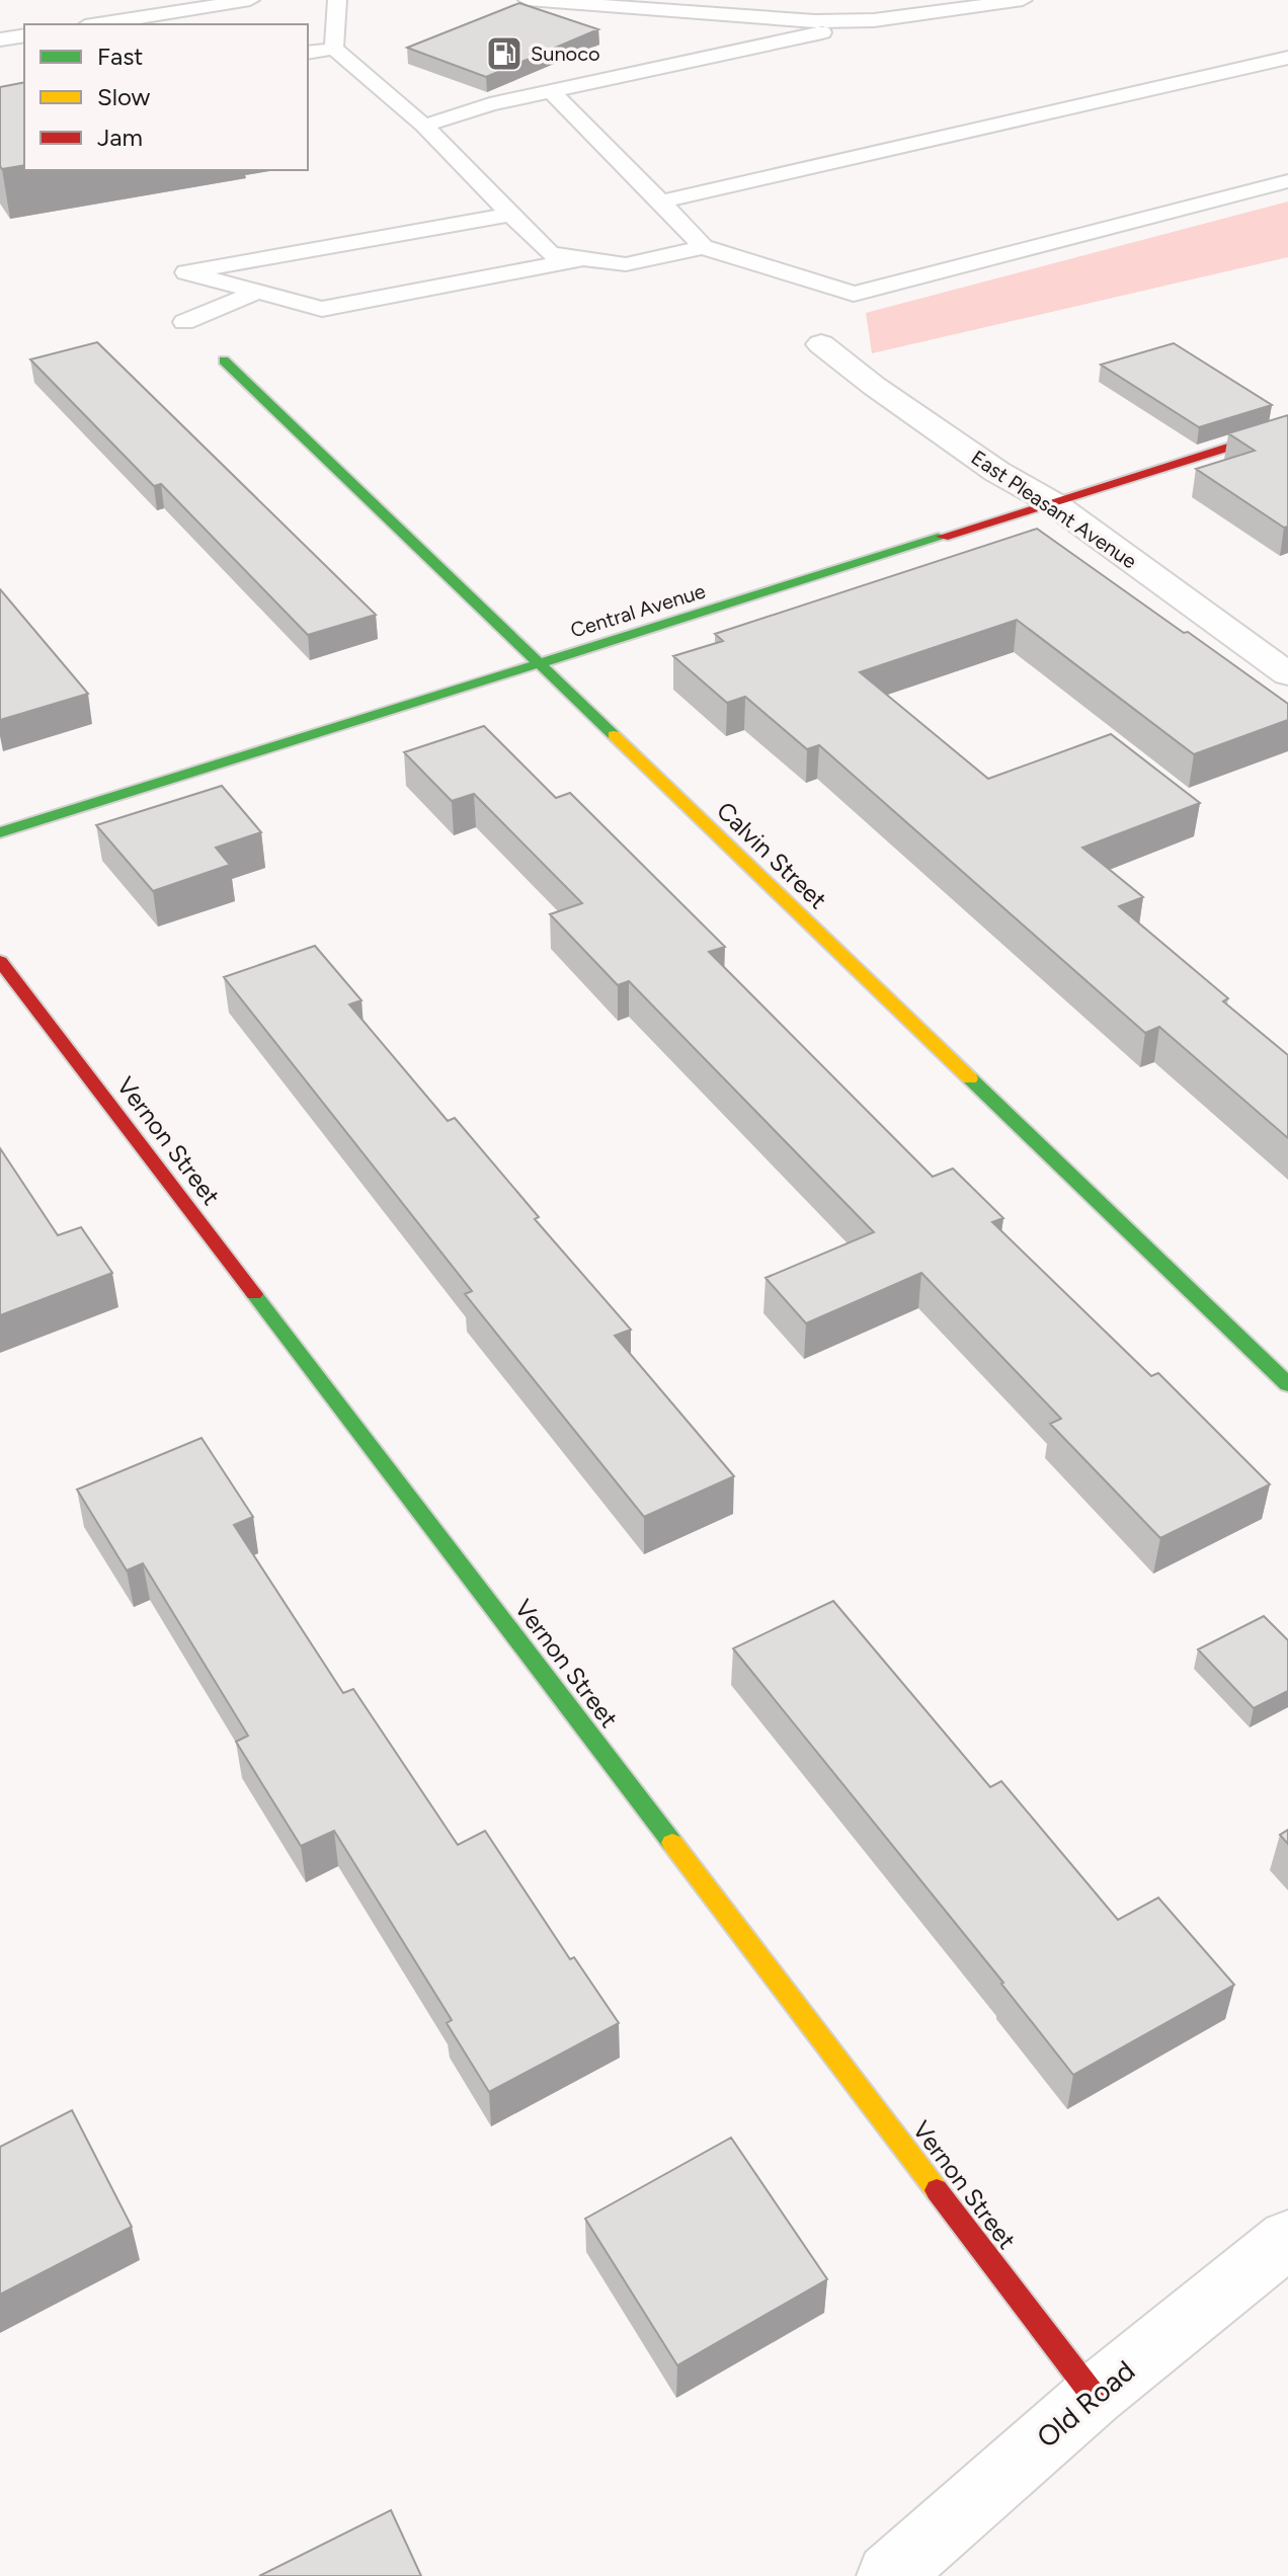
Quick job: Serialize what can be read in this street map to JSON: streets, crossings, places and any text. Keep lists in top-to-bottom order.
{
  "streets": {
    "street": [
      "East Pleasant Avenue",
      "Central Avenue",
      "Calvin Street",
      "Vernon Street",
      "Old Road"
    ]
  },
  "crossings": [
    ["East Pleasant Avenue", "Central Avenue"],
    ["Central Avenue", "Calvin Street"],
    ["Vernon Street", "Old Road"]
  ],
  "places": {
    "fuel station": ["Sunoco"]
  },
  "legend": ["Fast", "Slow", "Jam"]
}
